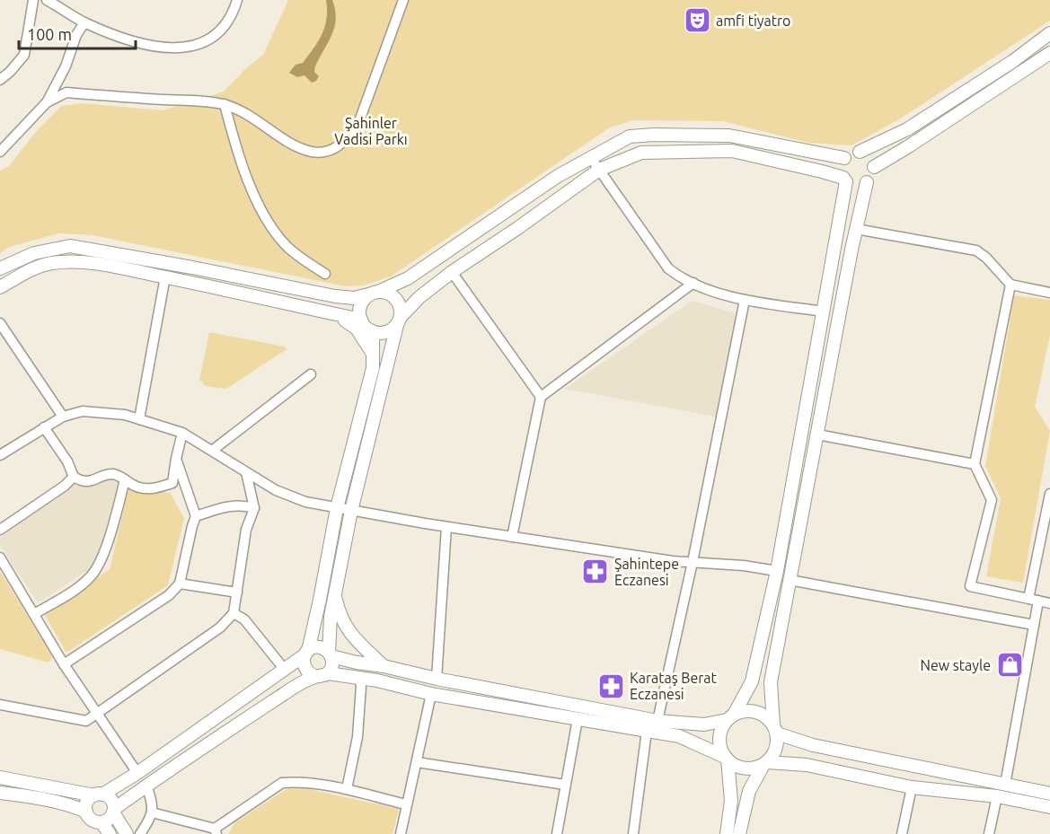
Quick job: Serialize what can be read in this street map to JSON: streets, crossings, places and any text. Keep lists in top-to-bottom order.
{
  "parks": ["Şahinler Vadisi Parkı"],
  "places": {
    "theatre": ["amfi tiyatro"],
    "pharmacy": ["Şahintepe Eczanesi", "Karataş Berat Eczanesi"],
    "shop": ["New stayle"]
  },
  "scale_bar": "100 m"
}
